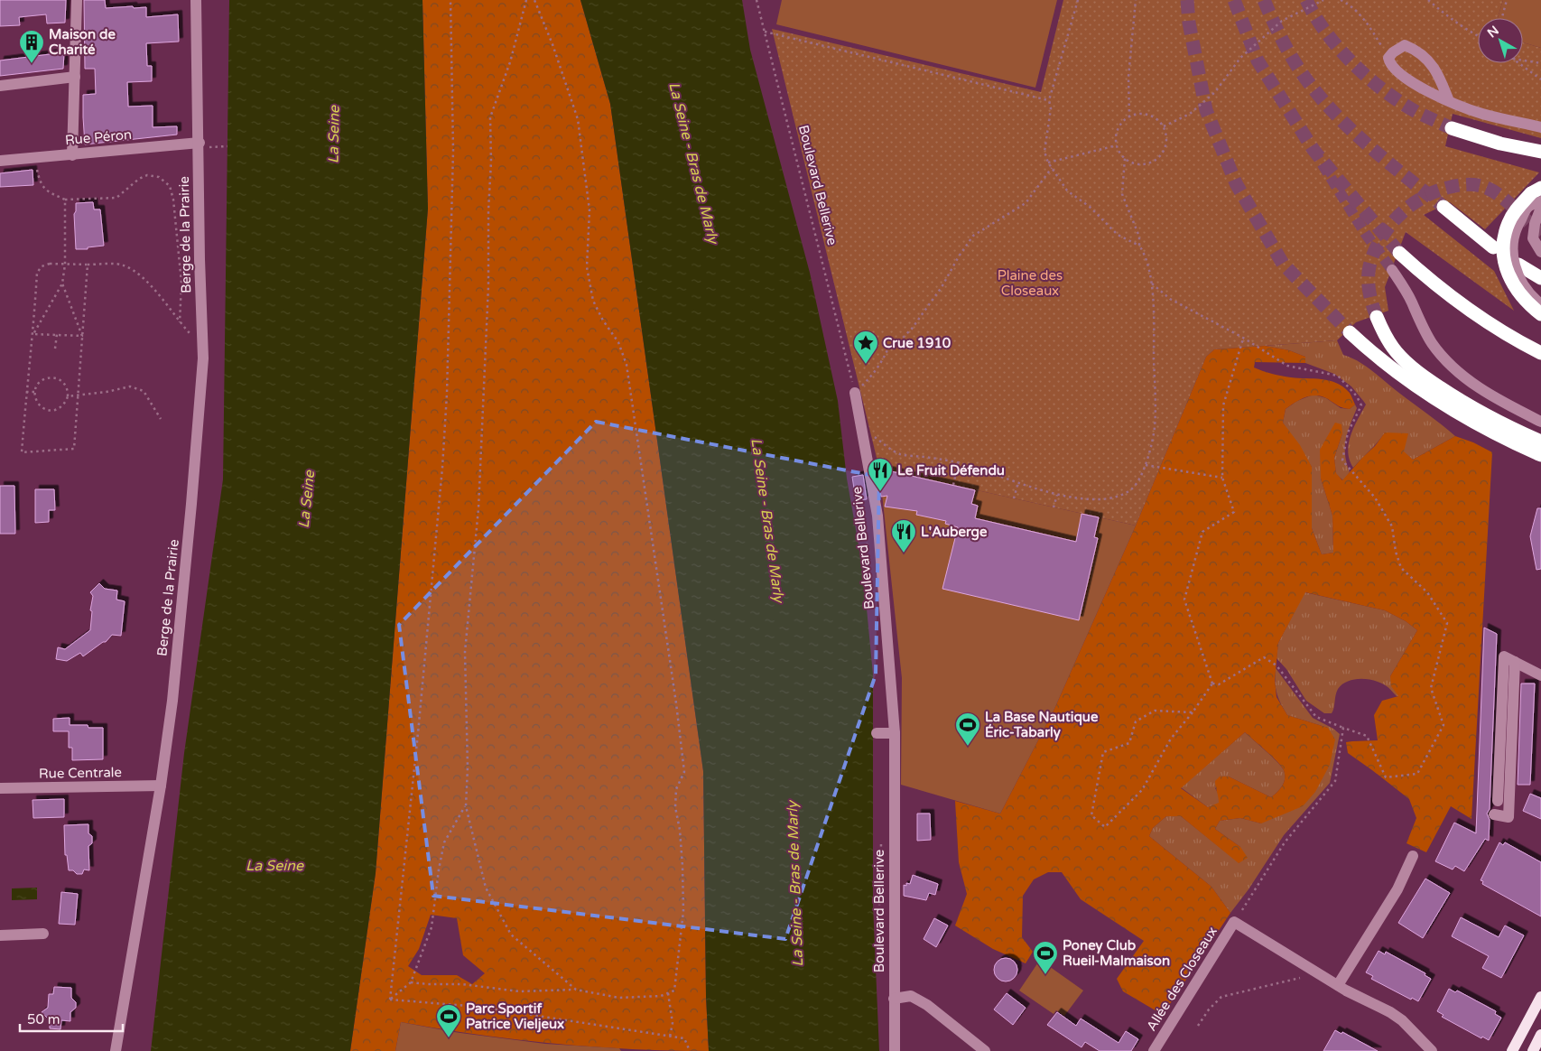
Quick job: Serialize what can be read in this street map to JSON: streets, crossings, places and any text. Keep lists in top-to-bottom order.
{
  "streets": {
    "street": [
      "Rue Péron",
      "Boulevard Bellerive",
      "Berge de la Prairie",
      "Rue Centrale",
      "Allée des Closeaux"
    ]
  },
  "crossings": [
    ["Rue Péron", "Berge de la Prairie"],
    ["Berge de la Prairie", "Rue Centrale"]
  ],
  "water": ["La Seine", "La Seine - Bras de Marly"],
  "parks": ["Plaine des Closeaux"],
  "places": {
    "building": ["Maison de Charité"],
    "place": ["Crue 1910"],
    "restaurant": ["Le Fruit Défendu", "L'Auberge"],
    "sports": ["La Base Nautique Éric-Tabarly", "Poney Club Rueil-Malmaison", "Parc Sportif Patrice Vieljeux"]
  },
  "scale_bar": "50 m",
  "north": "top left"
}
